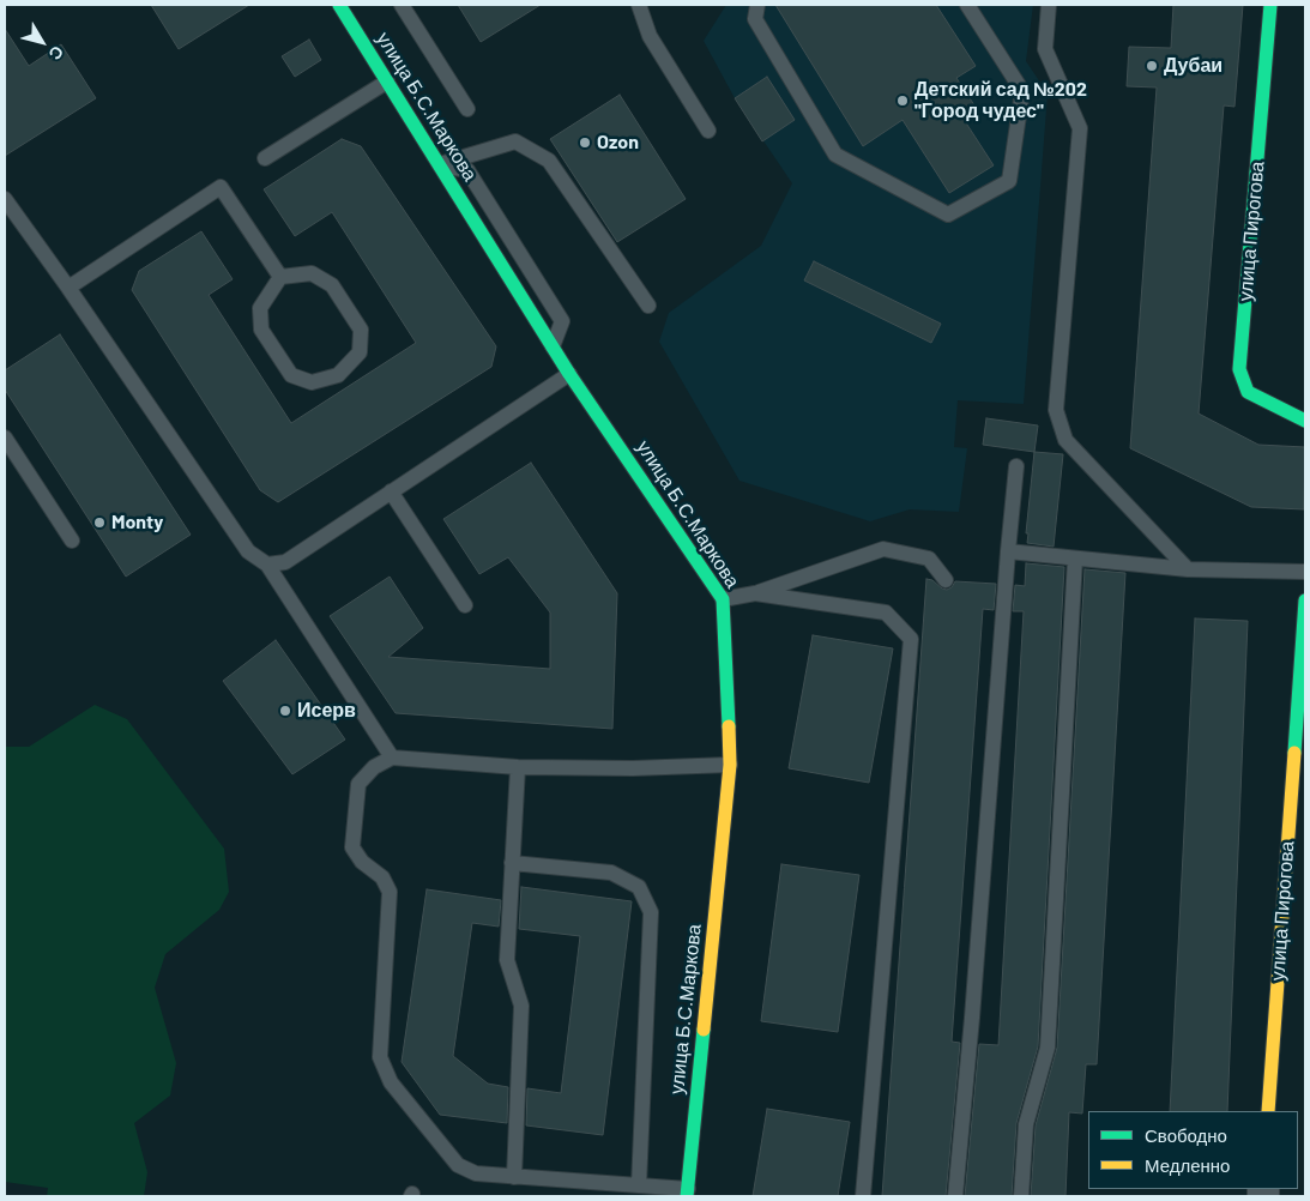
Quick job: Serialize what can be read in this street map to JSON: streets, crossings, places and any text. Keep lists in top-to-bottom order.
{
  "streets": {
    "street": ["улица Б.С.Маркова", "улица Пирогова"]
  },
  "places": [
    "Дубаи",
    "Детский сад №202 \"Город чудес\"",
    "Ozon",
    "Monty",
    "Исерв"
  ],
  "legend": ["Свободно", "Медленно"],
  "north": "bottom right"
}
